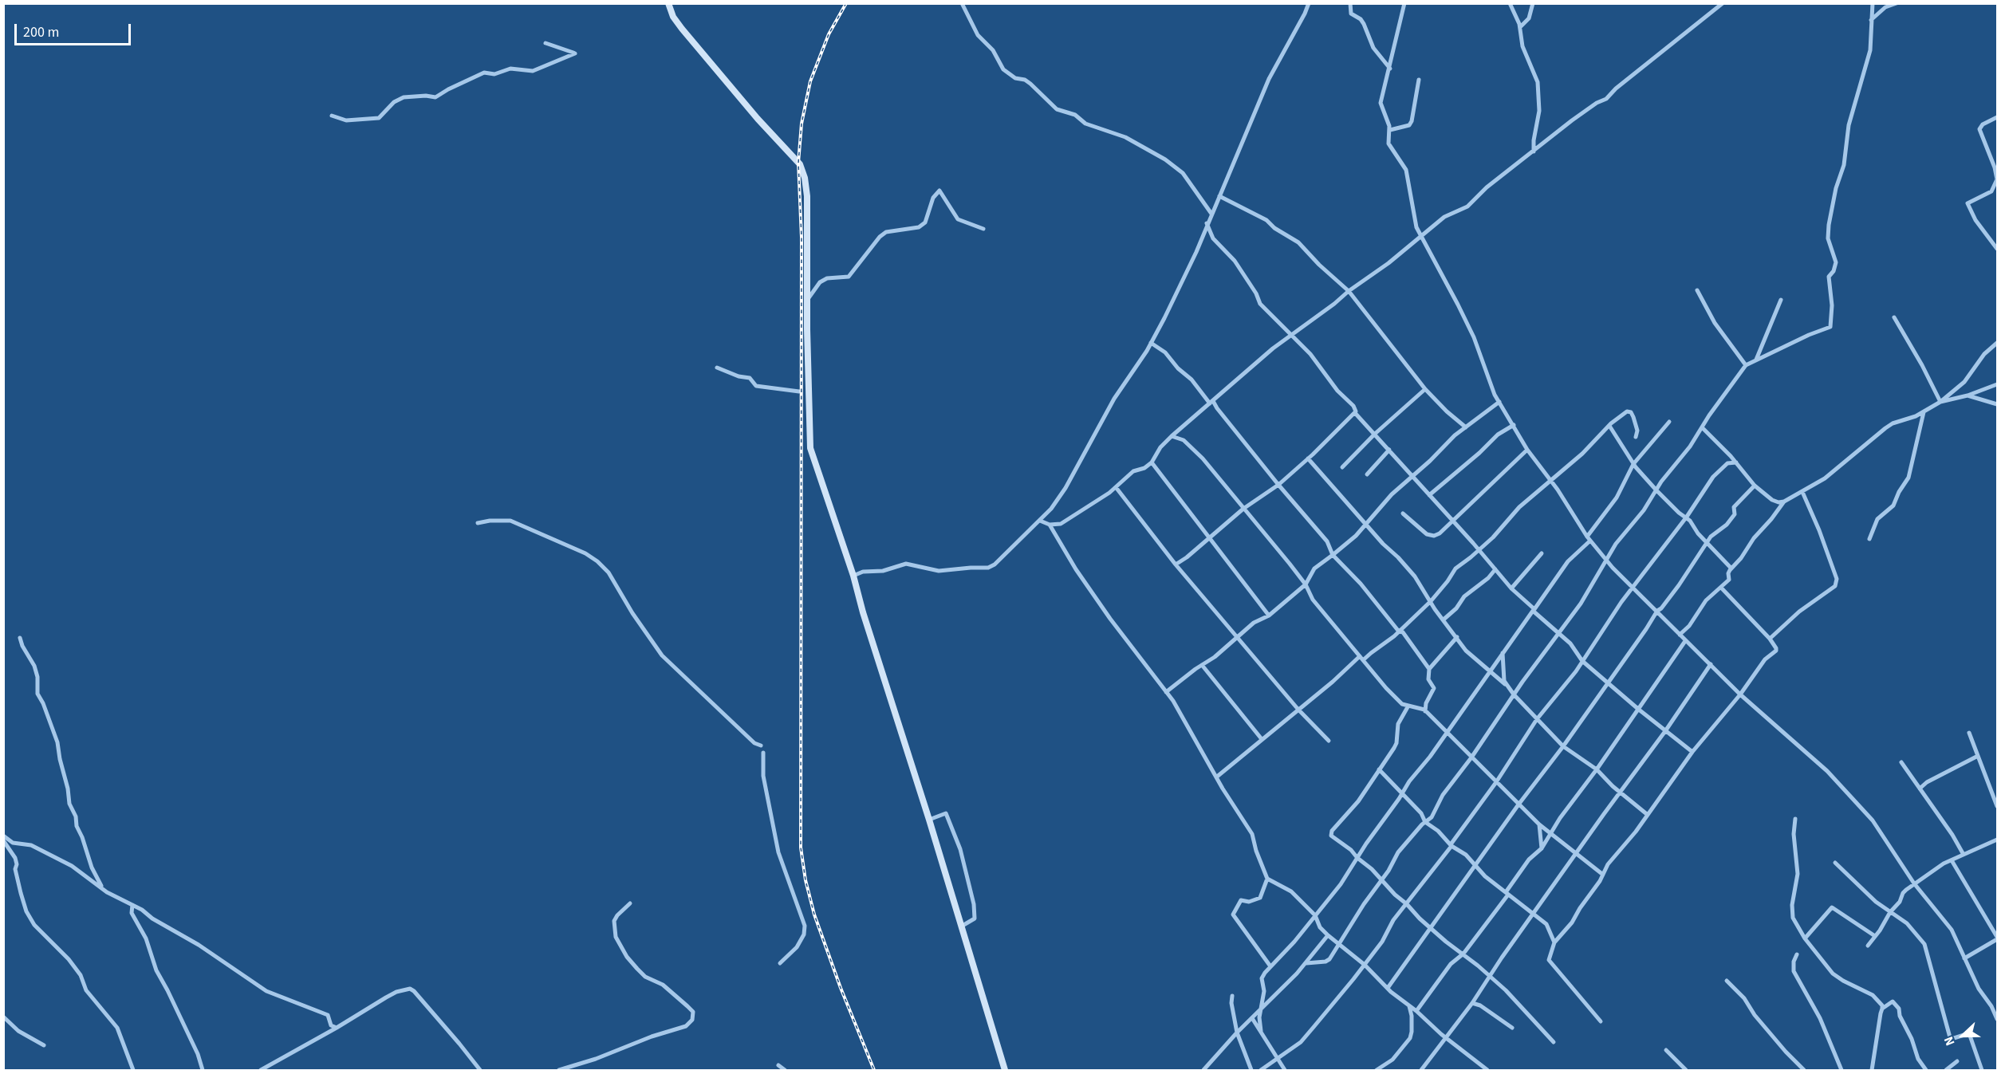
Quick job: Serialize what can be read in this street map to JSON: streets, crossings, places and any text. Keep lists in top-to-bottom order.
{
  "scale_bar": "200 m",
  "north": "left"
}
